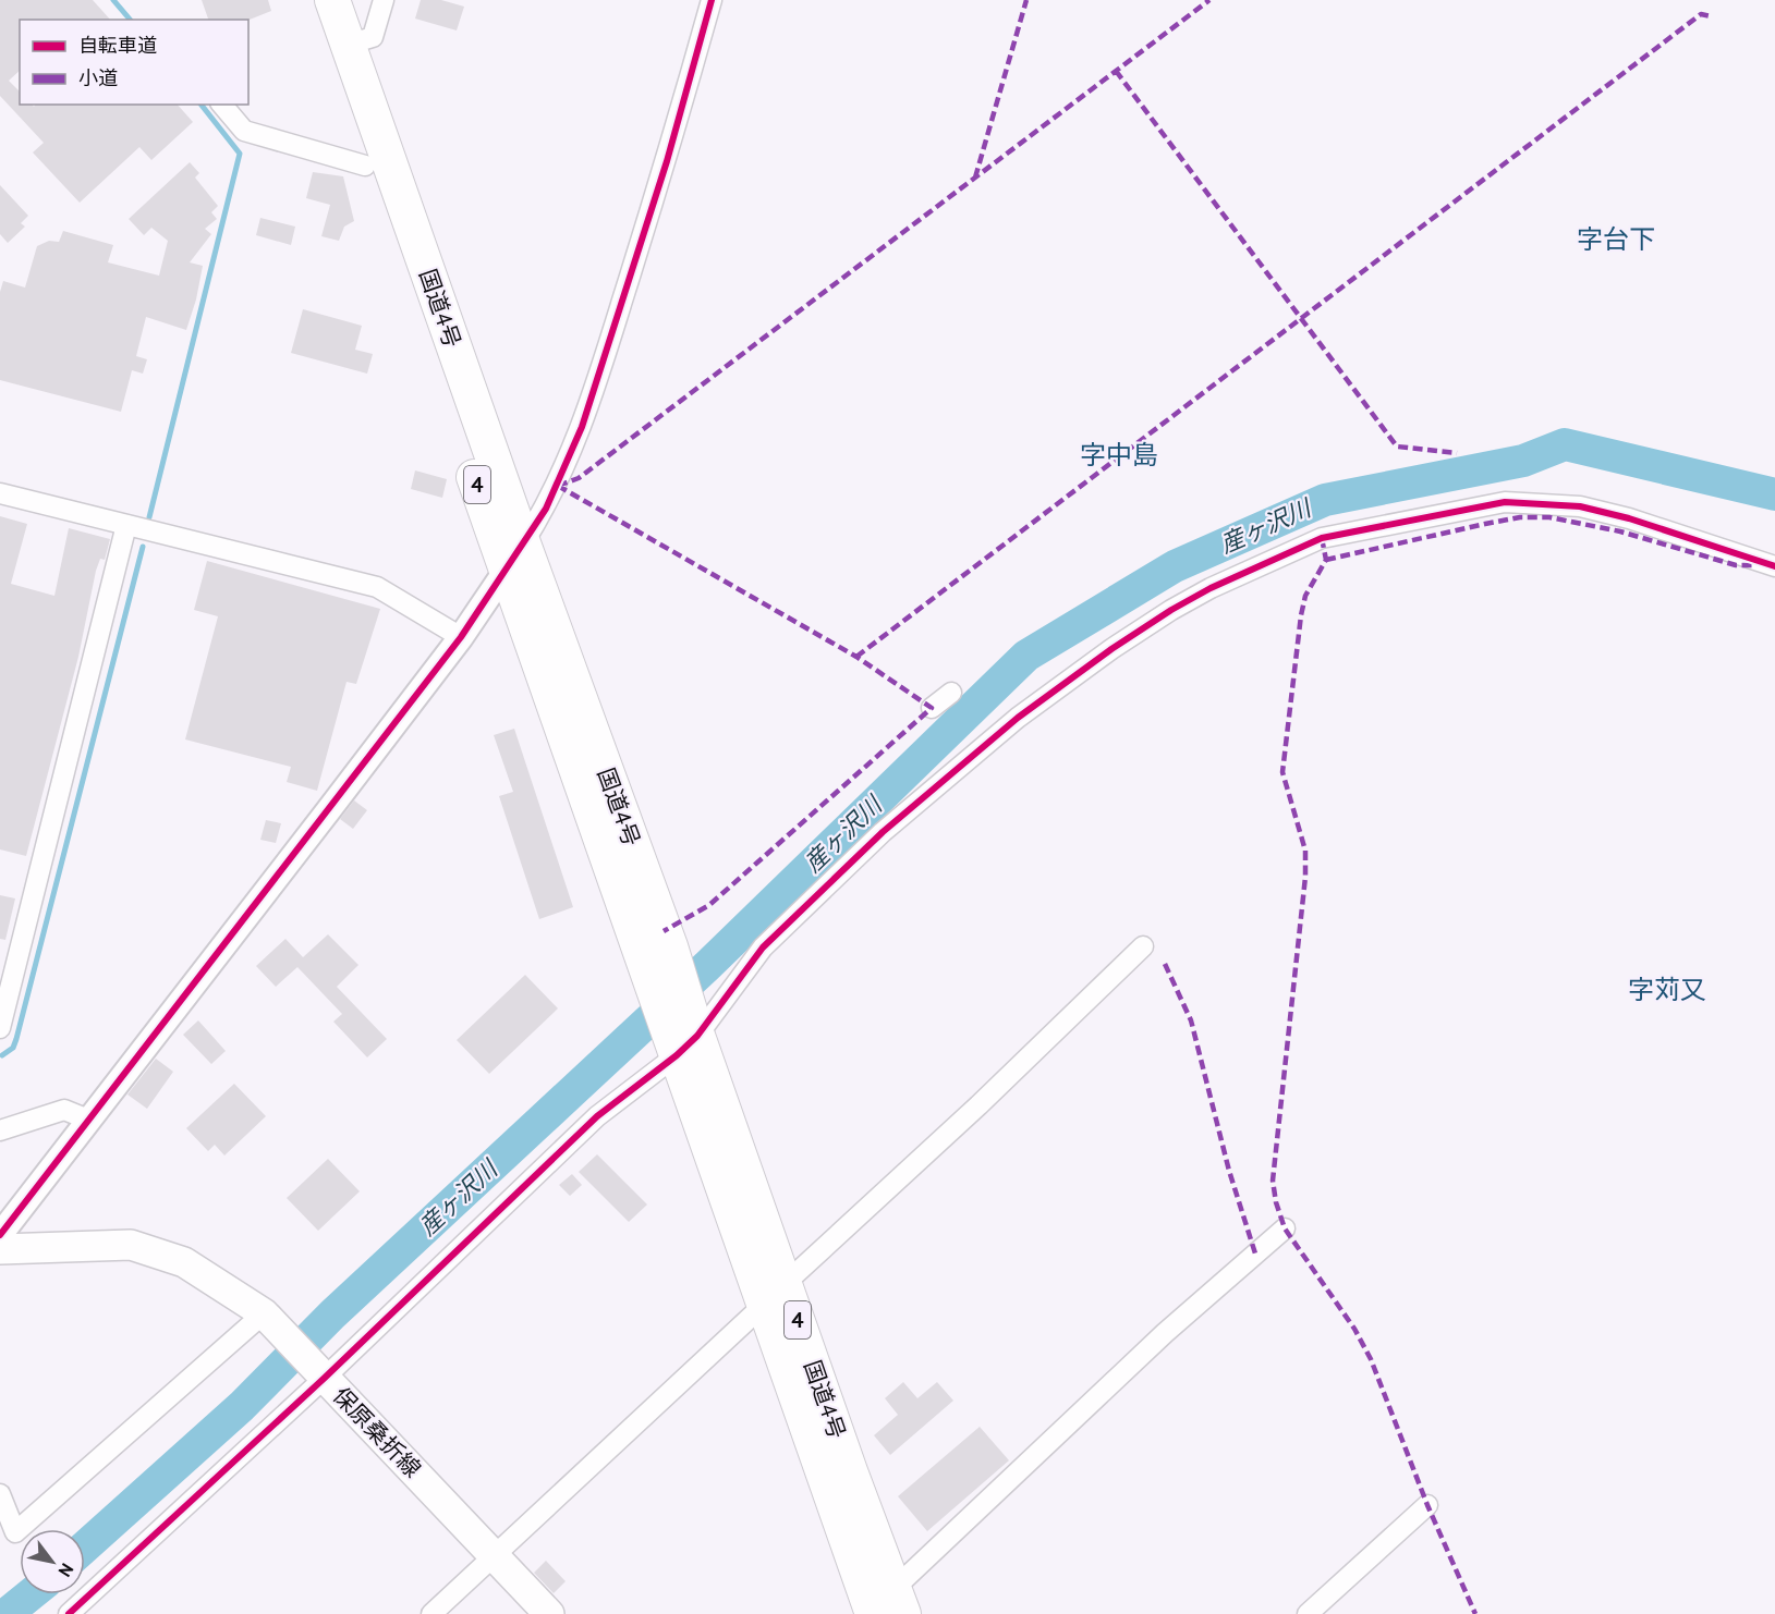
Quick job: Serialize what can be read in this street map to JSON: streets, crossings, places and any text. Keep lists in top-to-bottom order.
{
  "streets": {
    "highway": ["国道4号", "4"],
    "main road": ["保原桑折線"]
  },
  "districts": ["字台下", "字中島", "字苅又"],
  "water": ["産ヶ沢川"],
  "legend": ["自転車道", "小道"],
  "north": "bottom right"
}
